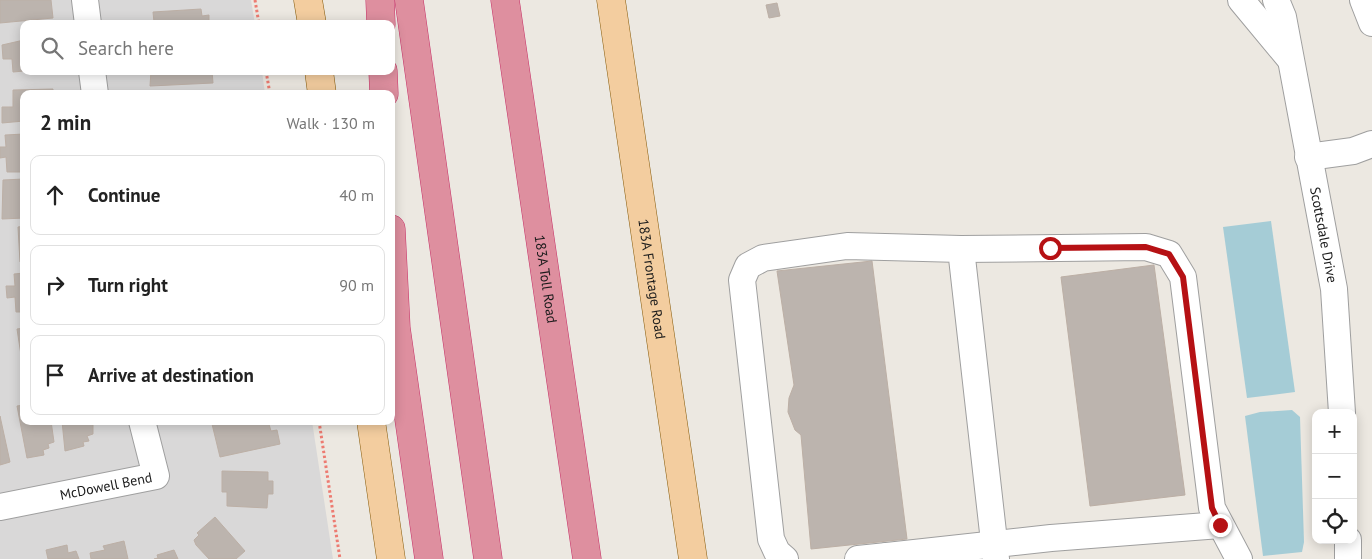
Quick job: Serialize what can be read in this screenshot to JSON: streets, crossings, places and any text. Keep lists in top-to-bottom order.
{
  "streets": {
    "highway": ["183A Toll Road"],
    "main road": ["183A Frontage Road"],
    "street": ["Scottsdale Drive", "McDowell Bend"]
  },
  "page": {
    "search": "Search here",
    "heading": ["2 min", "Walk · 130 m"],
    "list": [
      ["Continue", "40 m"],
      ["Turn right", "90 m"],
      "Arrive at destination"
    ],
    "map_buttons": ["+", "−"]
  }
}
